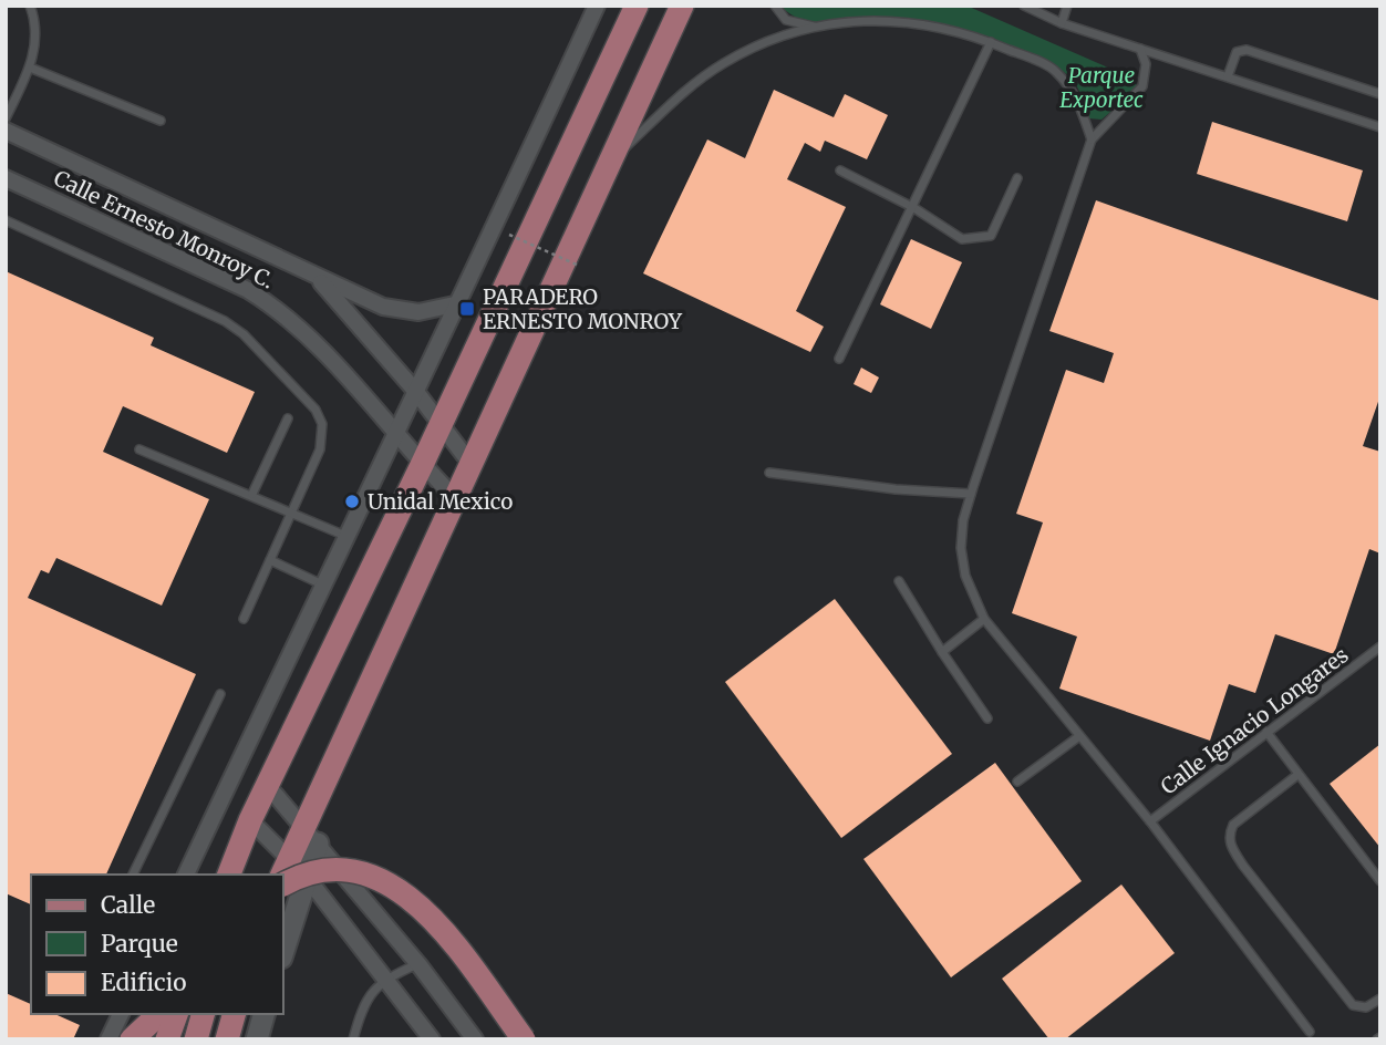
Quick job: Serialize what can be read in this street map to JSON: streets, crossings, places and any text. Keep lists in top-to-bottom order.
{
  "streets": {
    "street": ["Calle Ernesto Monroy C."],
    "lane": ["Calle Ignacio Longares"]
  },
  "parks": ["Parque Exportec"],
  "places": {
    "transit": ["PARADERO ERNESTO MONROY"],
    "other": ["Unidal Mexico"]
  },
  "legend": ["Calle", "Parque", "Edificio"]
}
